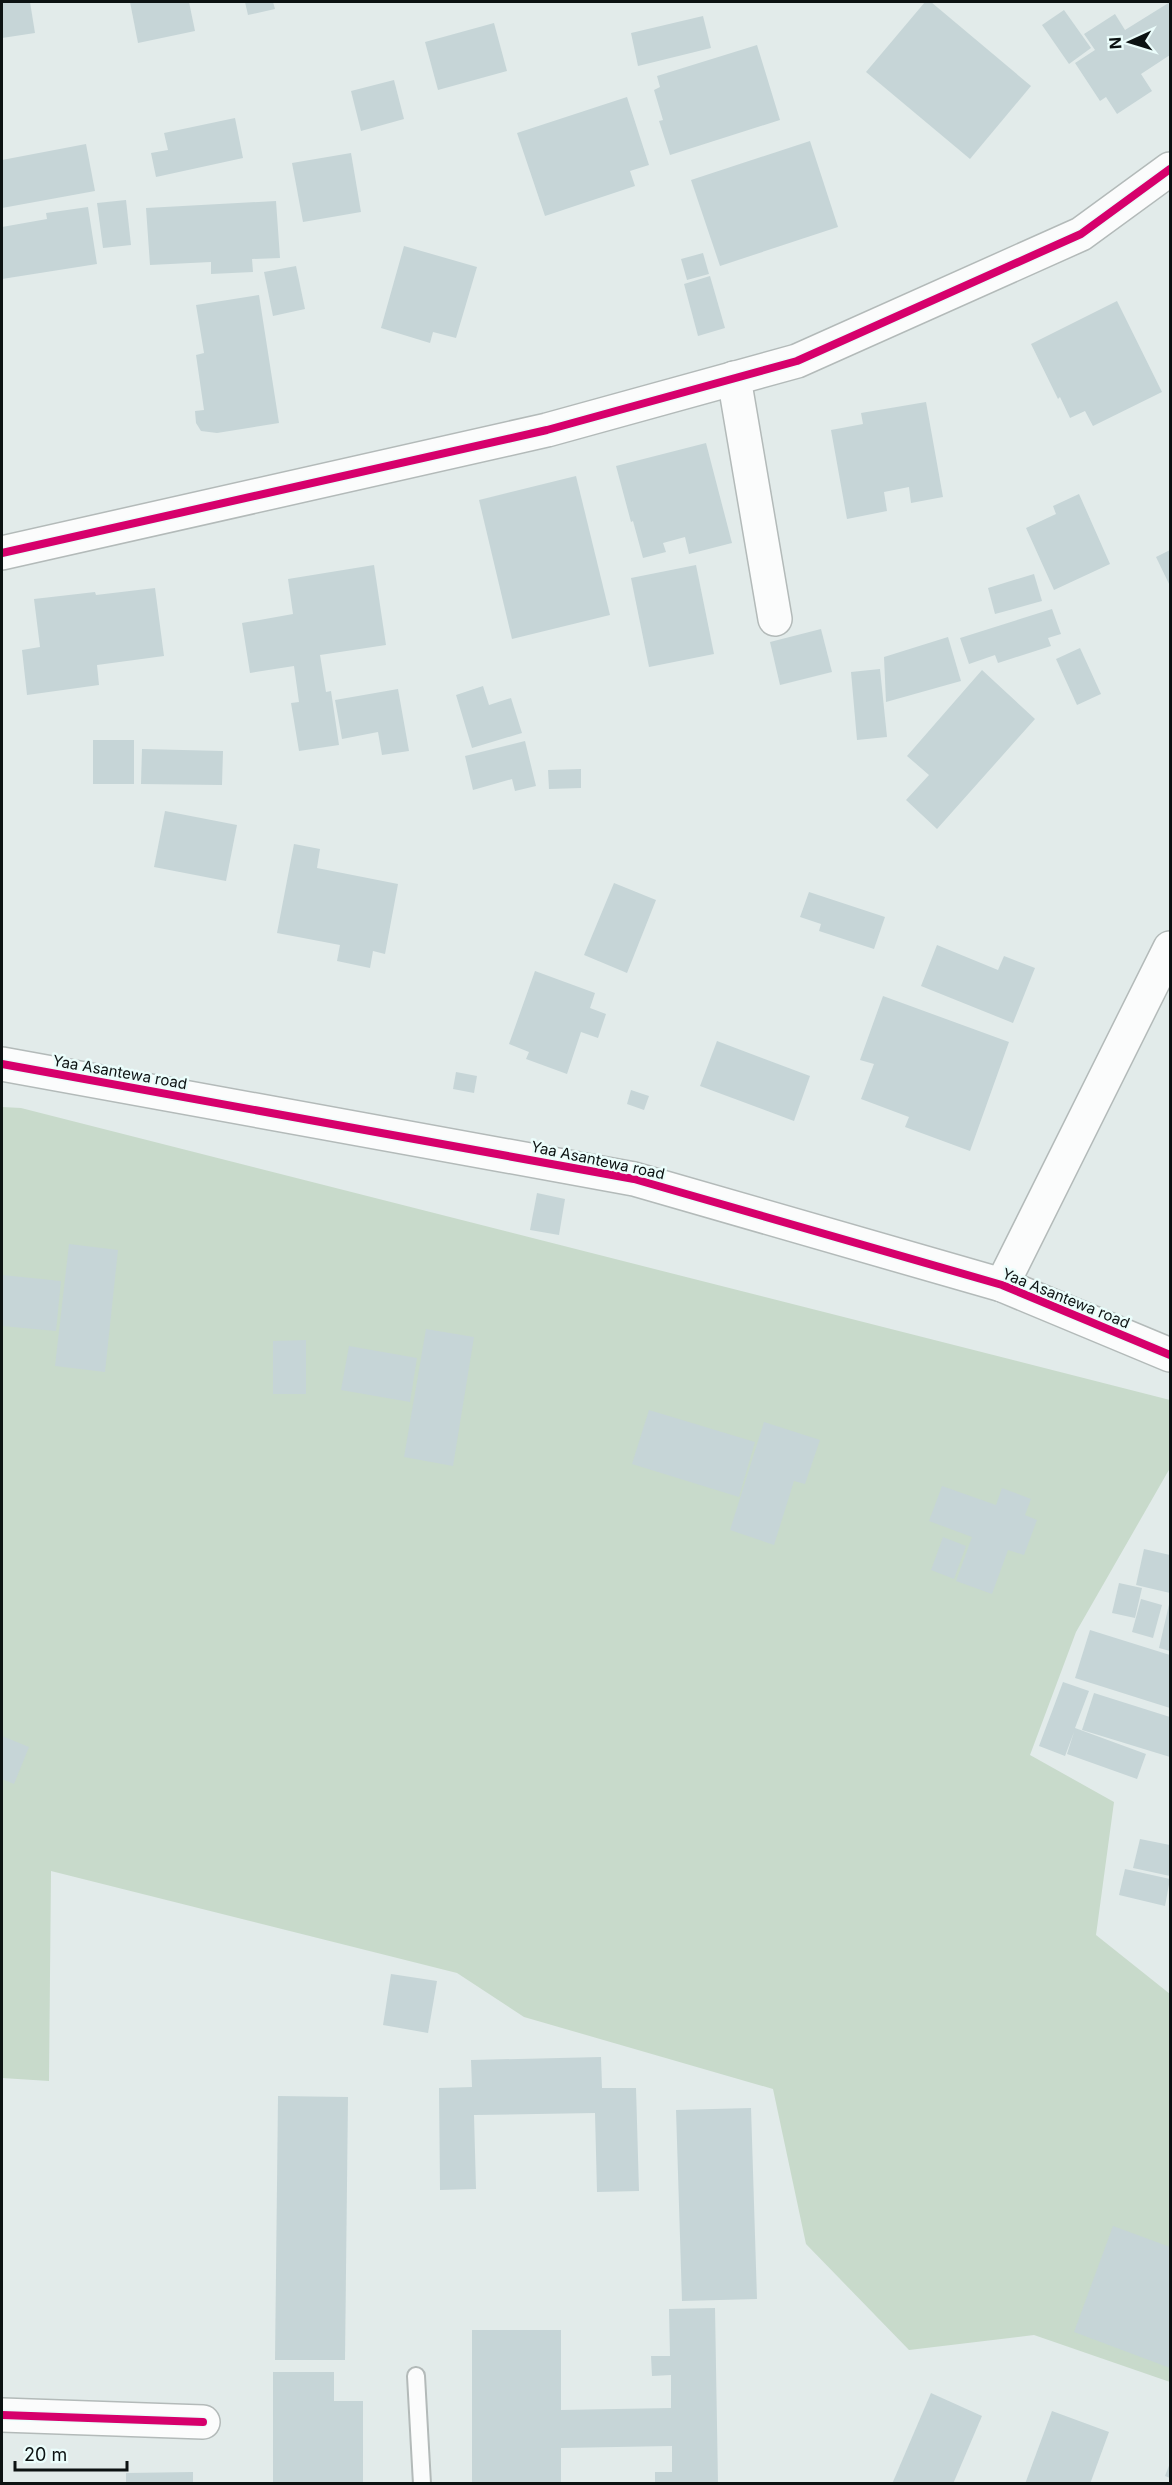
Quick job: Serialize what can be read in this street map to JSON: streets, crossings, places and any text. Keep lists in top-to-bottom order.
{
  "streets": {
    "street": ["Yaa Asantewa road"]
  },
  "scale_bar": "20 m",
  "north": "left"
}
